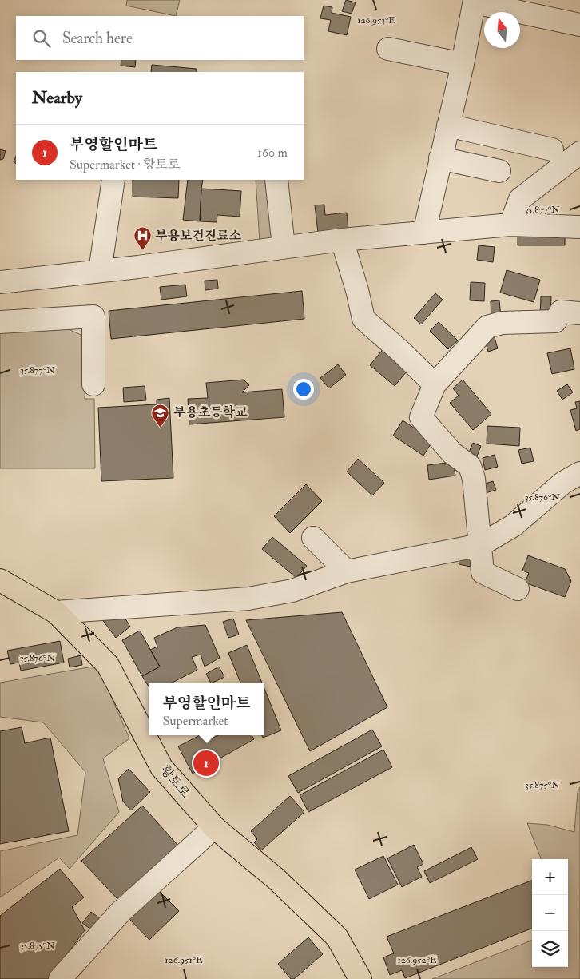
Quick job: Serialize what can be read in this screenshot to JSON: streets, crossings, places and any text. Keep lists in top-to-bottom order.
{
  "streets": {
    "main road": ["황토로"]
  },
  "places": {
    "hospital": ["부용보건진료소"],
    "school or university": ["부용초등학교"]
  },
  "north": "top",
  "page": {
    "search": "Search here",
    "heading": "Nearby",
    "list": [
      {
        "mark": "1",
        "name": "부영할인마트",
        "note": "Supermarket · 황토로",
        "value": "160 m"
      }
    ],
    "popup": ["부영할인마트", "Supermarket"],
    "pins": "1",
    "map_buttons": ["+", "−"]
  },
  "coordinates": [
    "126.953°E",
    "35.877°N",
    "35.876°N",
    "35.875°N",
    "126.951°E",
    "126.952°E"
  ]
}
